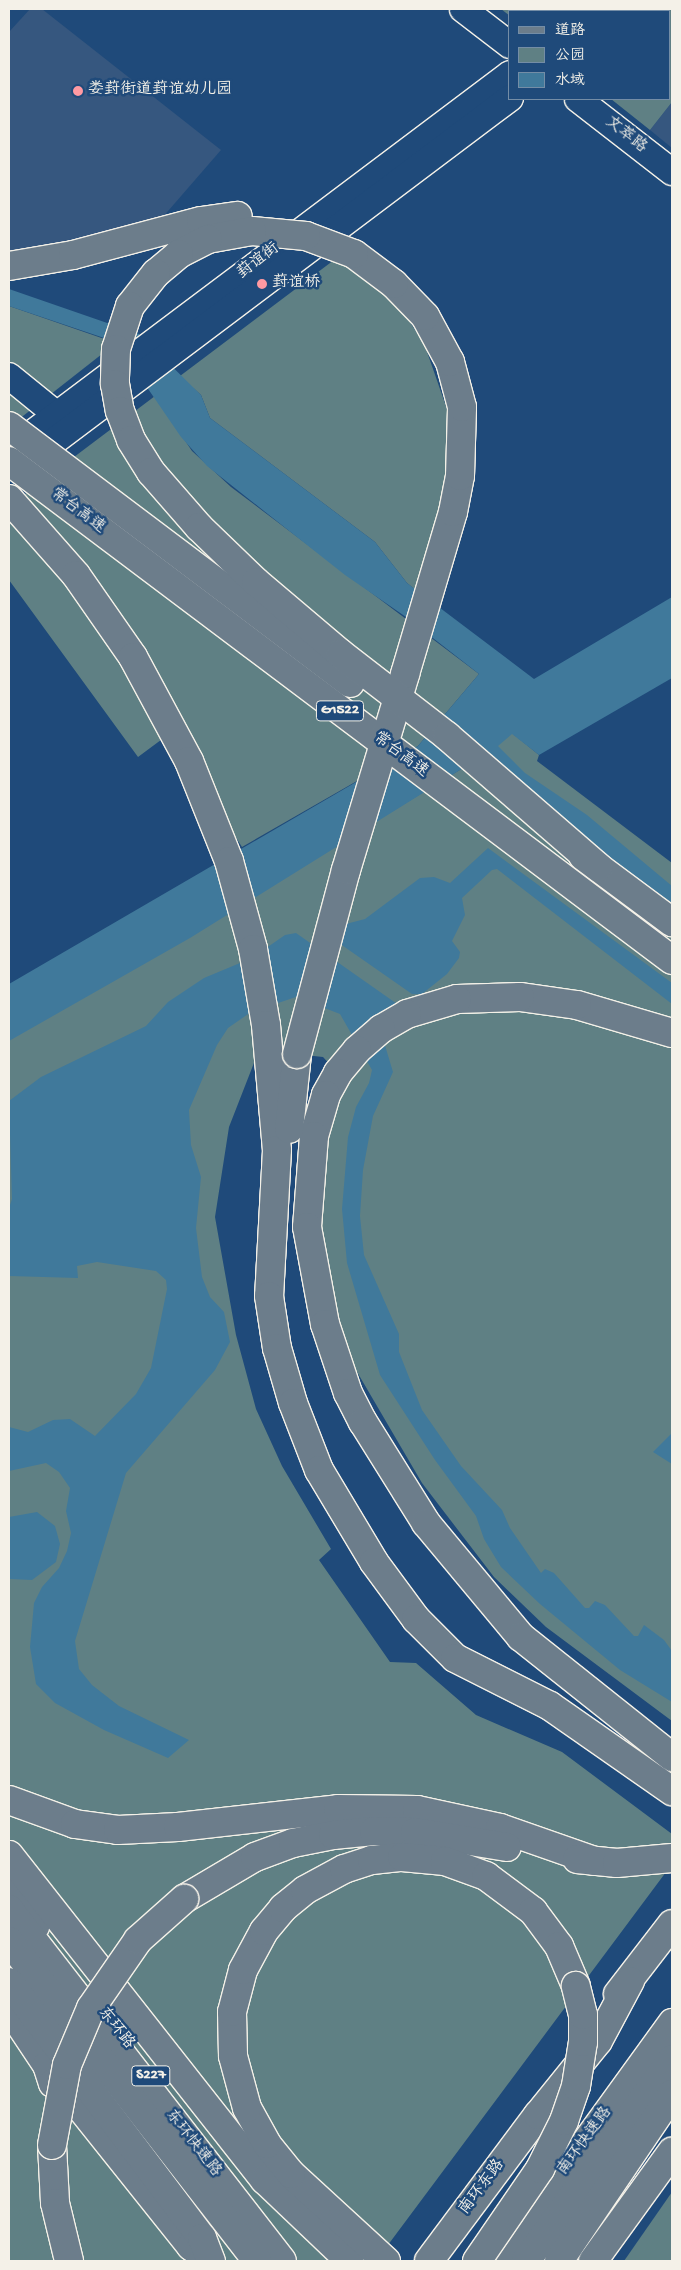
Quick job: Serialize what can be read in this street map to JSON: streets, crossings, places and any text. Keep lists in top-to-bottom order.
{
  "streets": {
    "main road": [
      "文萃路",
      "葑谊街",
      "常台高速",
      "G1522",
      "东环路",
      "S227",
      "南环快速路",
      "东环快速路",
      "南环东路"
    ]
  },
  "places": ["娄葑街道葑谊幼儿园", "葑谊桥"],
  "legend": ["道路", "公园", "水域"]
}
